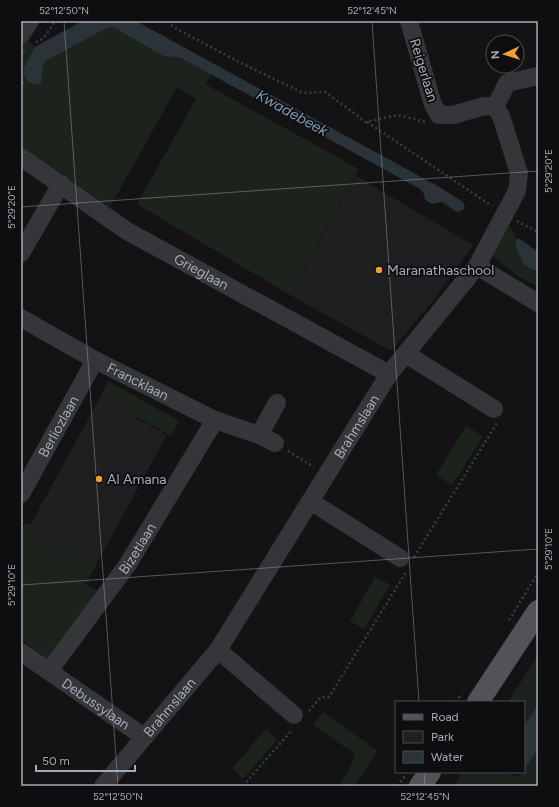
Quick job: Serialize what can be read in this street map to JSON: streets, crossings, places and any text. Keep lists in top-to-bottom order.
{
  "streets": {
    "street": [
      "Reigerlaan",
      "Grieglaan",
      "Francklaan",
      "Berliozlaan",
      "Brahmslaan",
      "Bizetlaan",
      "Debussylaan"
    ]
  },
  "crossings": [
    ["Grieglaan", "Brahmslaan"],
    ["Francklaan", "Berliozlaan"],
    ["Francklaan", "Bizetlaan"],
    ["Brahmslaan", "Debussylaan"],
    ["Bizetlaan", "Debussylaan"]
  ],
  "water": ["Kwadebeek"],
  "places": ["Maranathaschool", "Al Amana"],
  "legend": ["Road", "Park", "Water"],
  "scale_bar": "50 m",
  "north": "left",
  "coordinates": [
    "52°12'50\"N",
    "52°12'45\"N",
    "5°29'20\"E",
    "5°29'10\"E"
  ]
}
